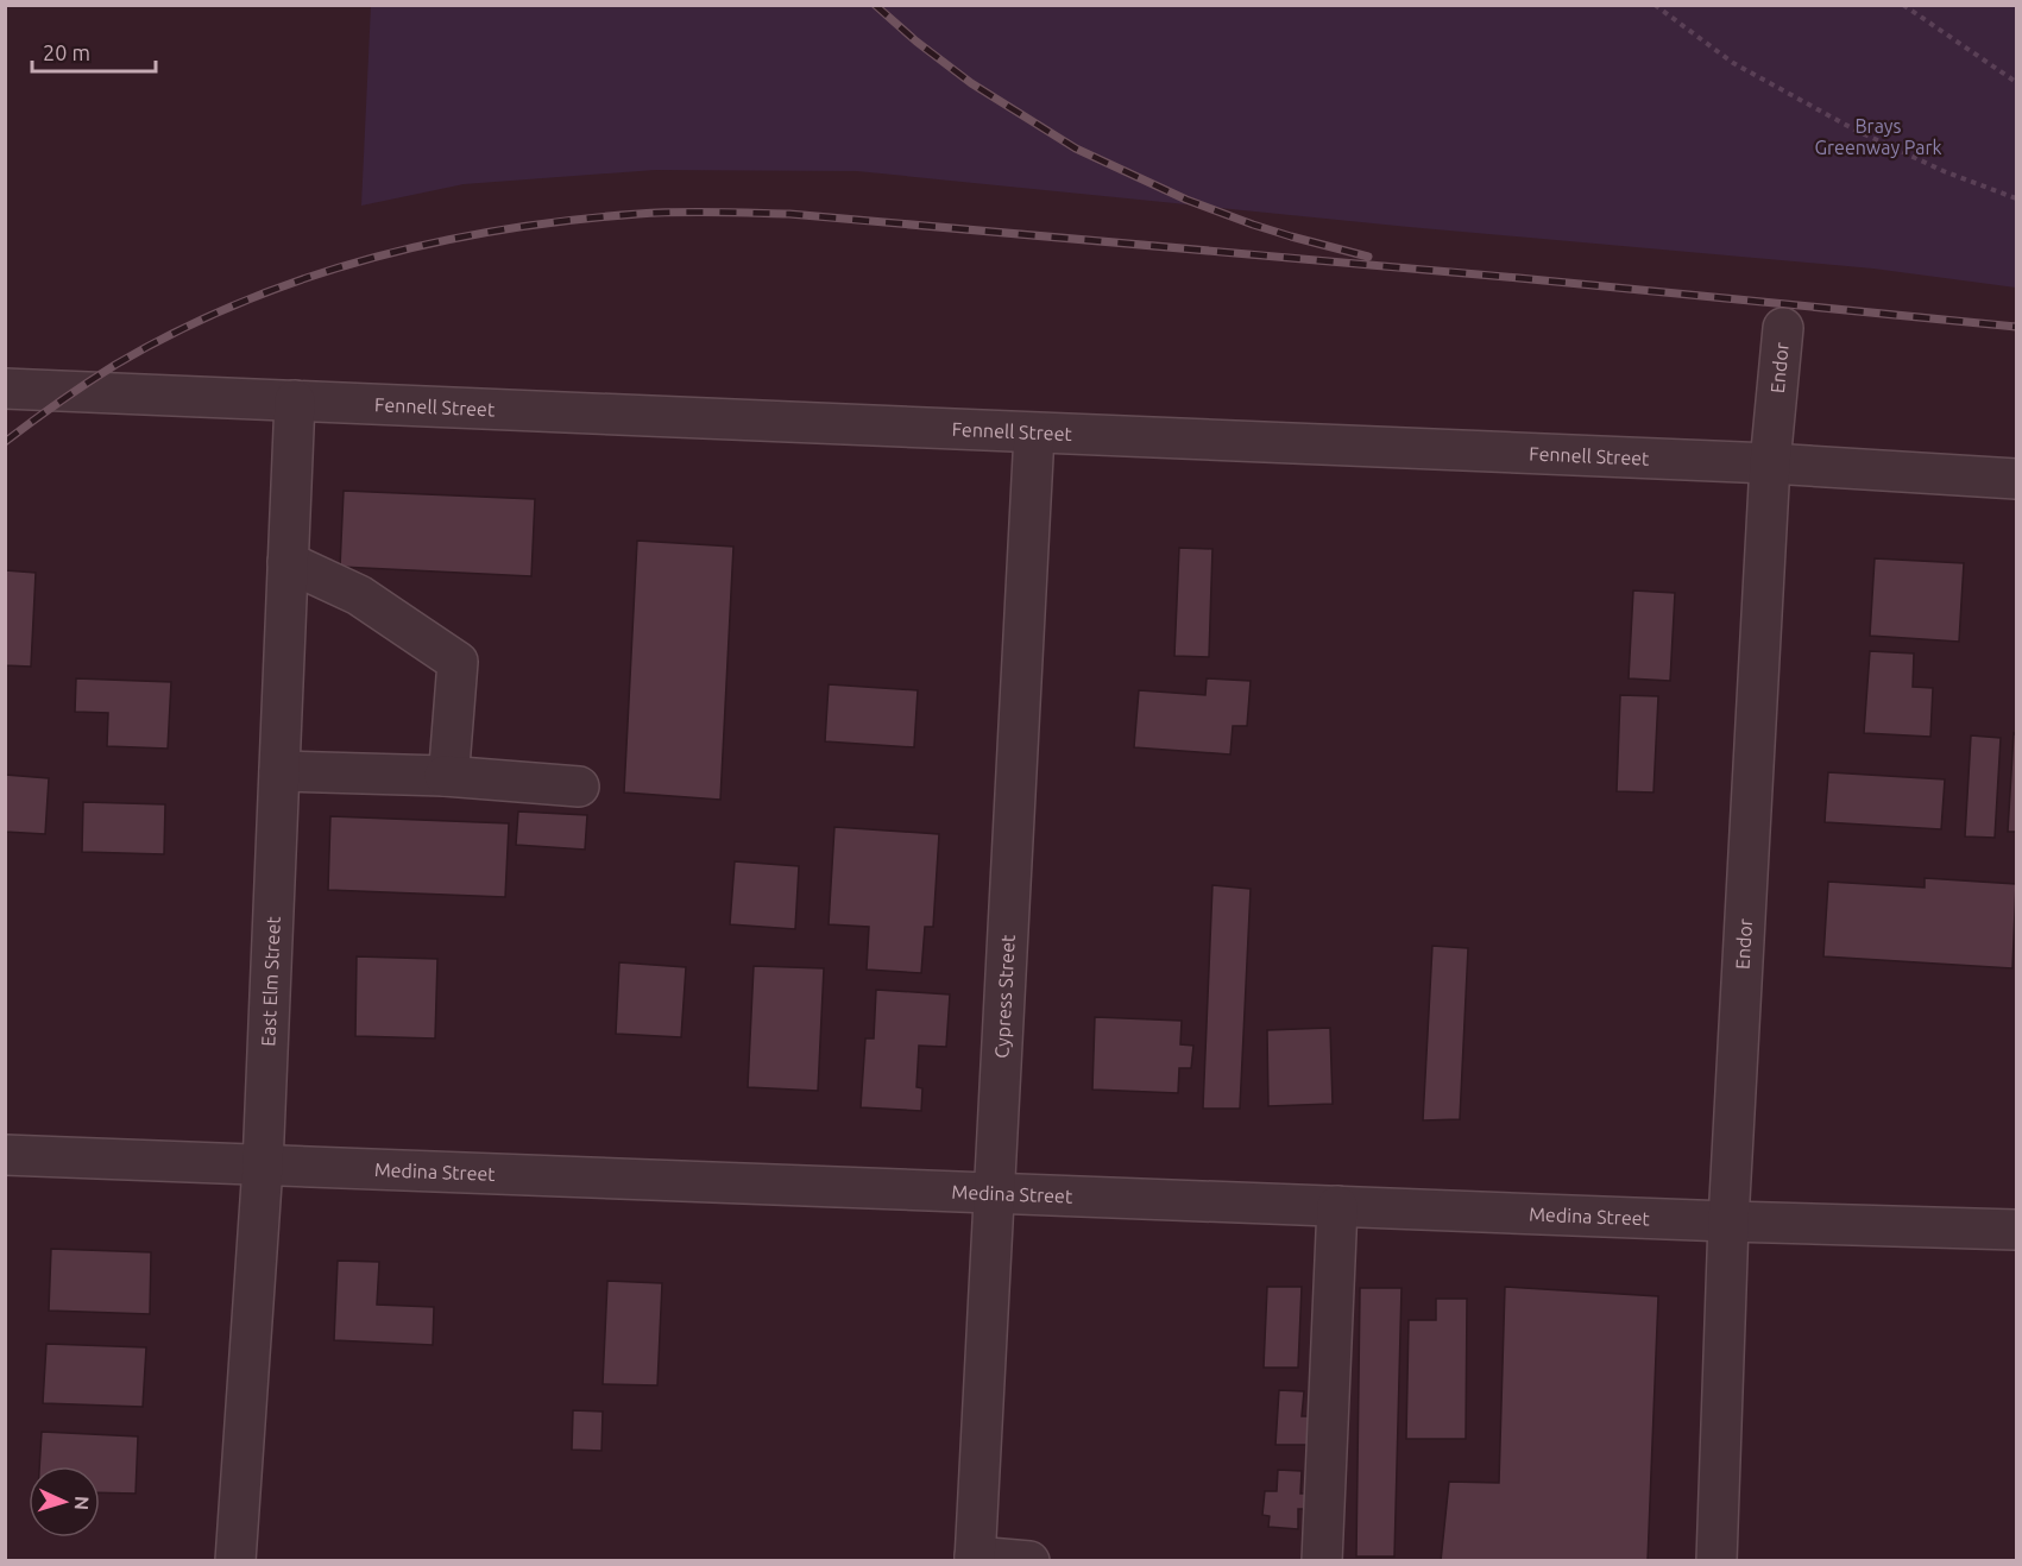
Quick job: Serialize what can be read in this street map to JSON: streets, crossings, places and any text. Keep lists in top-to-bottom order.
{
  "streets": {
    "street": [
      "Endor",
      "Fennell Street",
      "East Elm Street",
      "Cypress Street",
      "Medina Street"
    ]
  },
  "crossings": [
    ["Endor", "Fennell Street"],
    ["Endor", "Medina Street"],
    ["Fennell Street", "East Elm Street"],
    ["Fennell Street", "Cypress Street"],
    ["East Elm Street", "Medina Street"],
    ["Cypress Street", "Medina Street"]
  ],
  "parks": ["Brays Greenway Park"],
  "scale_bar": "20 m",
  "north": "right"
}
